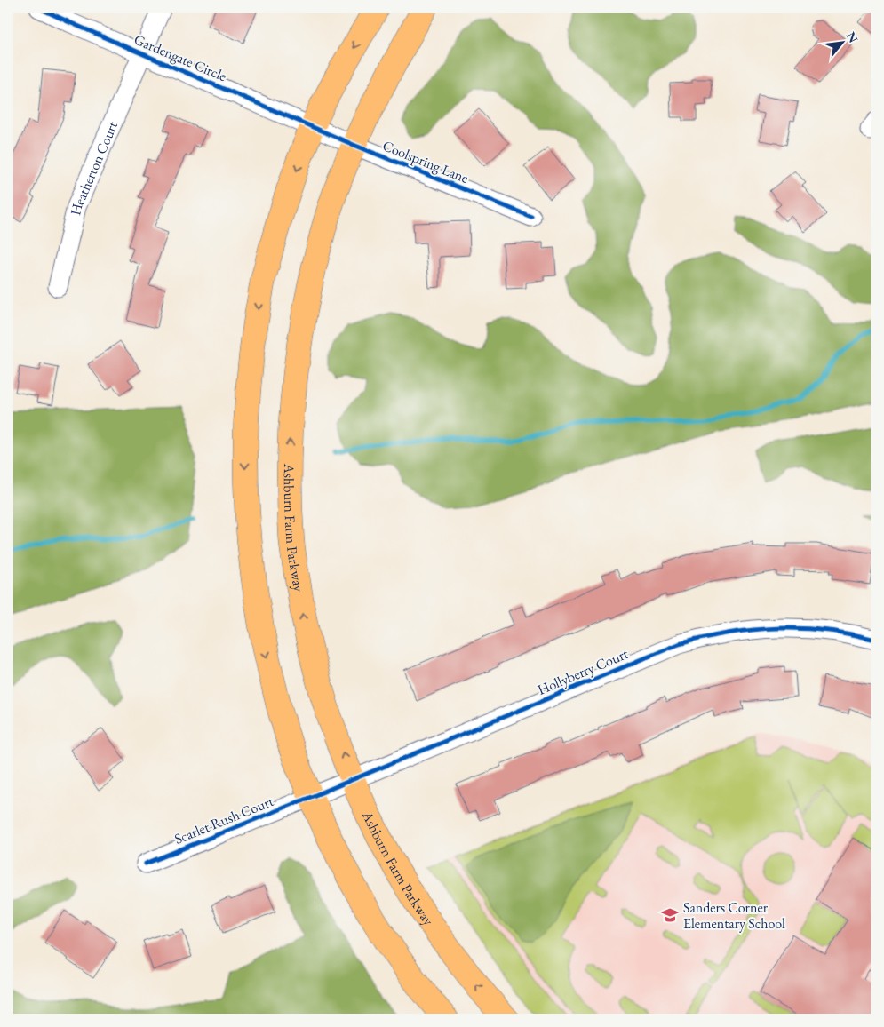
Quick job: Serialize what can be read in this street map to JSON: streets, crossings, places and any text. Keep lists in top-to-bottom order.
{
  "streets": {
    "main road": ["Ashburn Farm Parkway"],
    "street": [
      "Gardengate Circle",
      "Coolspring Lane",
      "Heatherton Court",
      "Hollyberry Court",
      "Scarlet Rush Court"
    ]
  },
  "crossings": [
    ["Gardengate Circle", "Coolspring Lane"],
    ["Gardengate Circle", "Heatherton Court"],
    ["Coolspring Lane", "Ashburn Farm Parkway"],
    ["Ashburn Farm Parkway", "Hollyberry Court"],
    ["Hollyberry Court", "Scarlet Rush Court"]
  ],
  "places": {
    "school or university": ["Sanders Corner Elementary School"]
  },
  "north": "top right"
}
